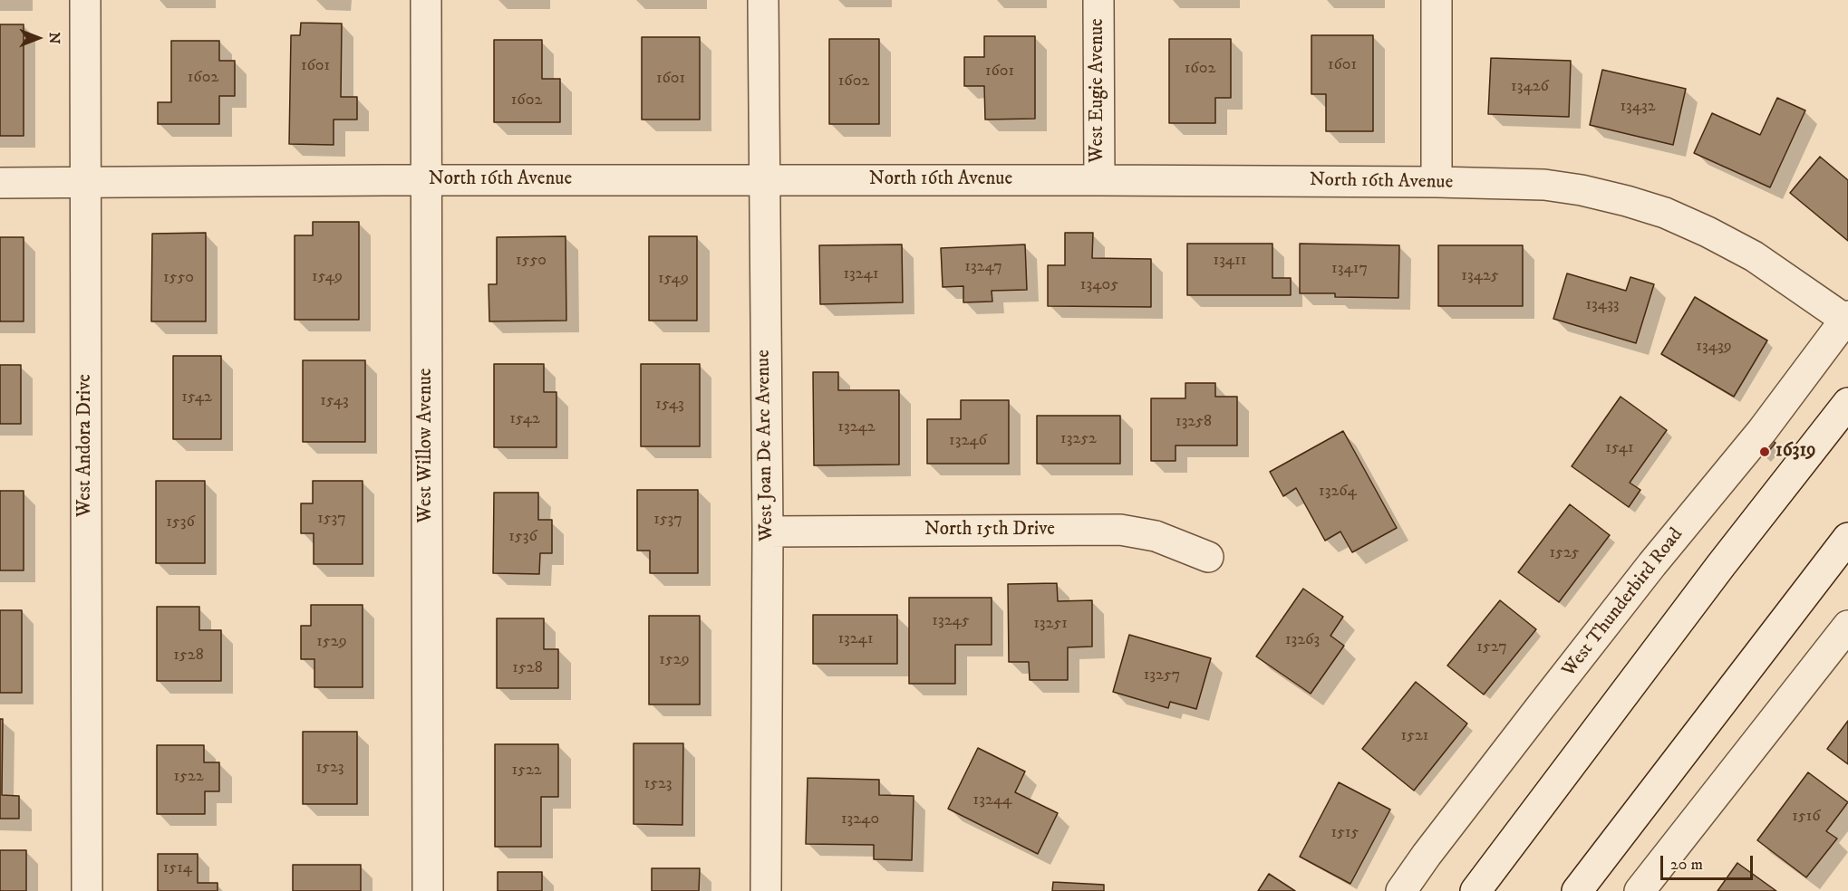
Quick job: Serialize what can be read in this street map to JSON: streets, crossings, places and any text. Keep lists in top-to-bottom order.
{
  "streets": {
    "street": [
      "West Eugie Avenue",
      "North 16th Avenue",
      "West Andora Drive",
      "West Willow Avenue",
      "West Joan De Arc Avenue",
      "North 15th Drive",
      "West Thunderbird Road"
    ]
  },
  "crossings": [
    ["West Eugie Avenue", "North 16th Avenue"],
    ["North 16th Avenue", "West Andora Drive"],
    ["North 16th Avenue", "West Willow Avenue"],
    ["North 16th Avenue", "West Joan De Arc Avenue"],
    ["North 16th Avenue", "West Thunderbird Road"],
    ["West Joan De Arc Avenue", "North 15th Drive"]
  ],
  "places": ["16319"],
  "house_numbers": [
    "1601",
    "1601",
    "1602",
    "1601",
    "1602",
    "1601",
    "1602",
    "13426",
    "1602",
    "13432",
    "1550",
    "13411",
    "13247",
    "13417",
    "13241",
    "13425",
    "1549",
    "1550",
    "1549",
    "13405",
    "13433",
    "13439",
    "1542",
    "1543",
    "1543",
    "1542",
    "13258",
    "13242",
    "13252",
    "13246",
    "1541",
    "13264",
    "1537",
    "1537",
    "1536",
    "1536",
    "1525",
    "13245",
    "13251",
    "13241",
    "13263",
    "1529",
    "1527",
    "1528",
    "1529",
    "1528",
    "13257",
    "1521",
    "1523",
    "1522",
    "1522",
    "1523",
    "13244",
    "1516",
    "13240",
    "1515",
    "1514"
  ],
  "scale_bar": "20 m",
  "north": "right"
}
